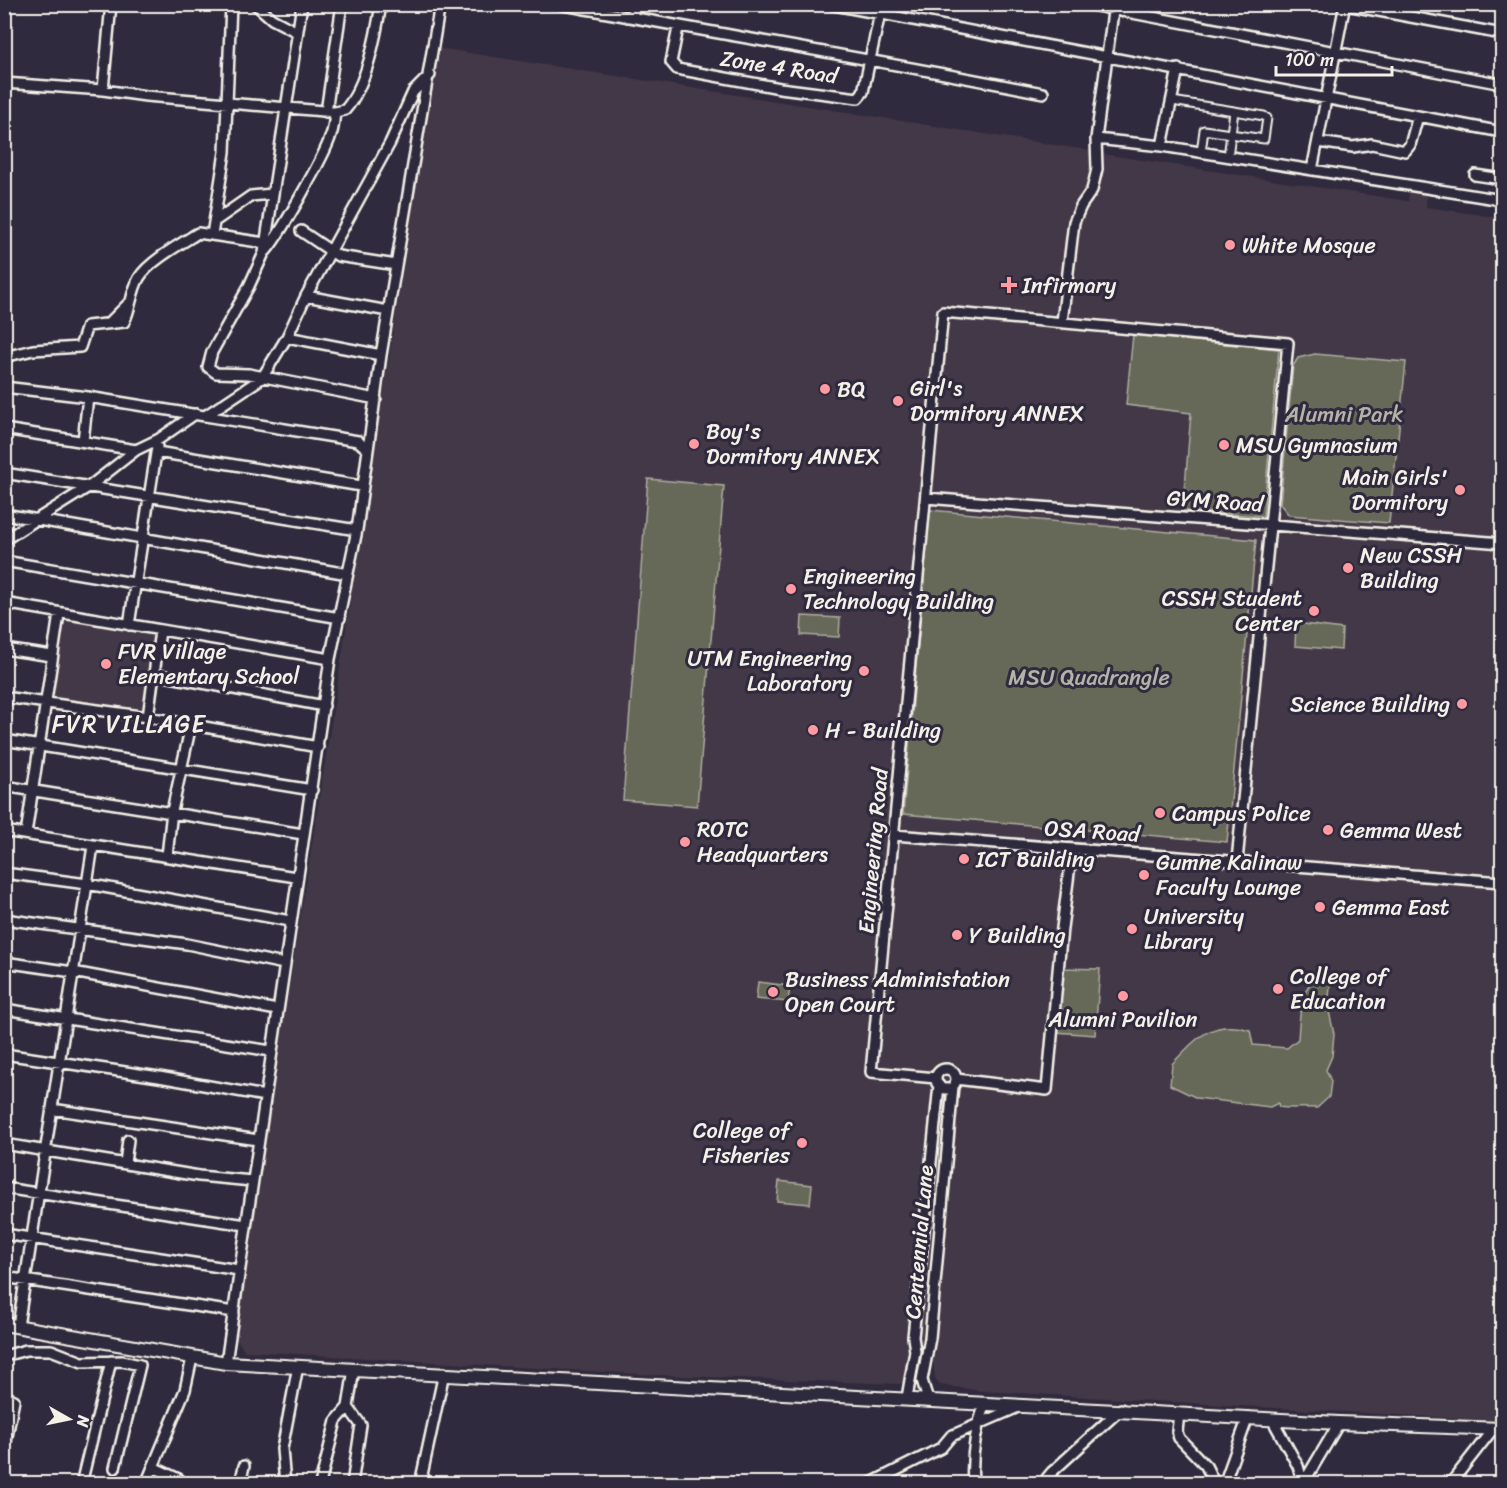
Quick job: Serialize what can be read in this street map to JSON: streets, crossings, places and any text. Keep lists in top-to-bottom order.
{
  "streets": {
    "street": [
      "Zone 4 Road",
      "GYM Road",
      "OSA Road",
      "Engineering Road",
      "Centennial Lane"
    ]
  },
  "crossings": [
    ["GYM Road", "Engineering Road"],
    ["OSA Road", "Engineering Road"],
    ["Engineering Road", "Centennial Lane"]
  ],
  "districts": ["FVR VILLAGE"],
  "parks": ["Alumni Park", "MSU Quadrangle"],
  "places": {
    "other": [
      "White Mosque",
      "BQ",
      "Girl's Dormitory ANNEX",
      "Boy's Dormitory ANNEX",
      "MSU Gymnasium",
      "Main Girls' Dormitory",
      "New CSSH Building",
      "Engineering Technology Building",
      "CSSH Student Center",
      "FVR Village Elementary School",
      "UTM Engineering Laboratory",
      "Science Building",
      "H - Building",
      "Campus Police",
      "Gemma West",
      "ROTC Headquarters",
      "ICT Building",
      "Gumne Kalinaw Faculty Lounge",
      "Gemma East",
      "University Library",
      "Y Building",
      "College of Education",
      "Business Administation Open Court",
      "Alumni Pavilion",
      "College of Fisheries"
    ],
    "health": ["Infirmary"]
  },
  "scale_bar": "100 m",
  "north": "right"
}
